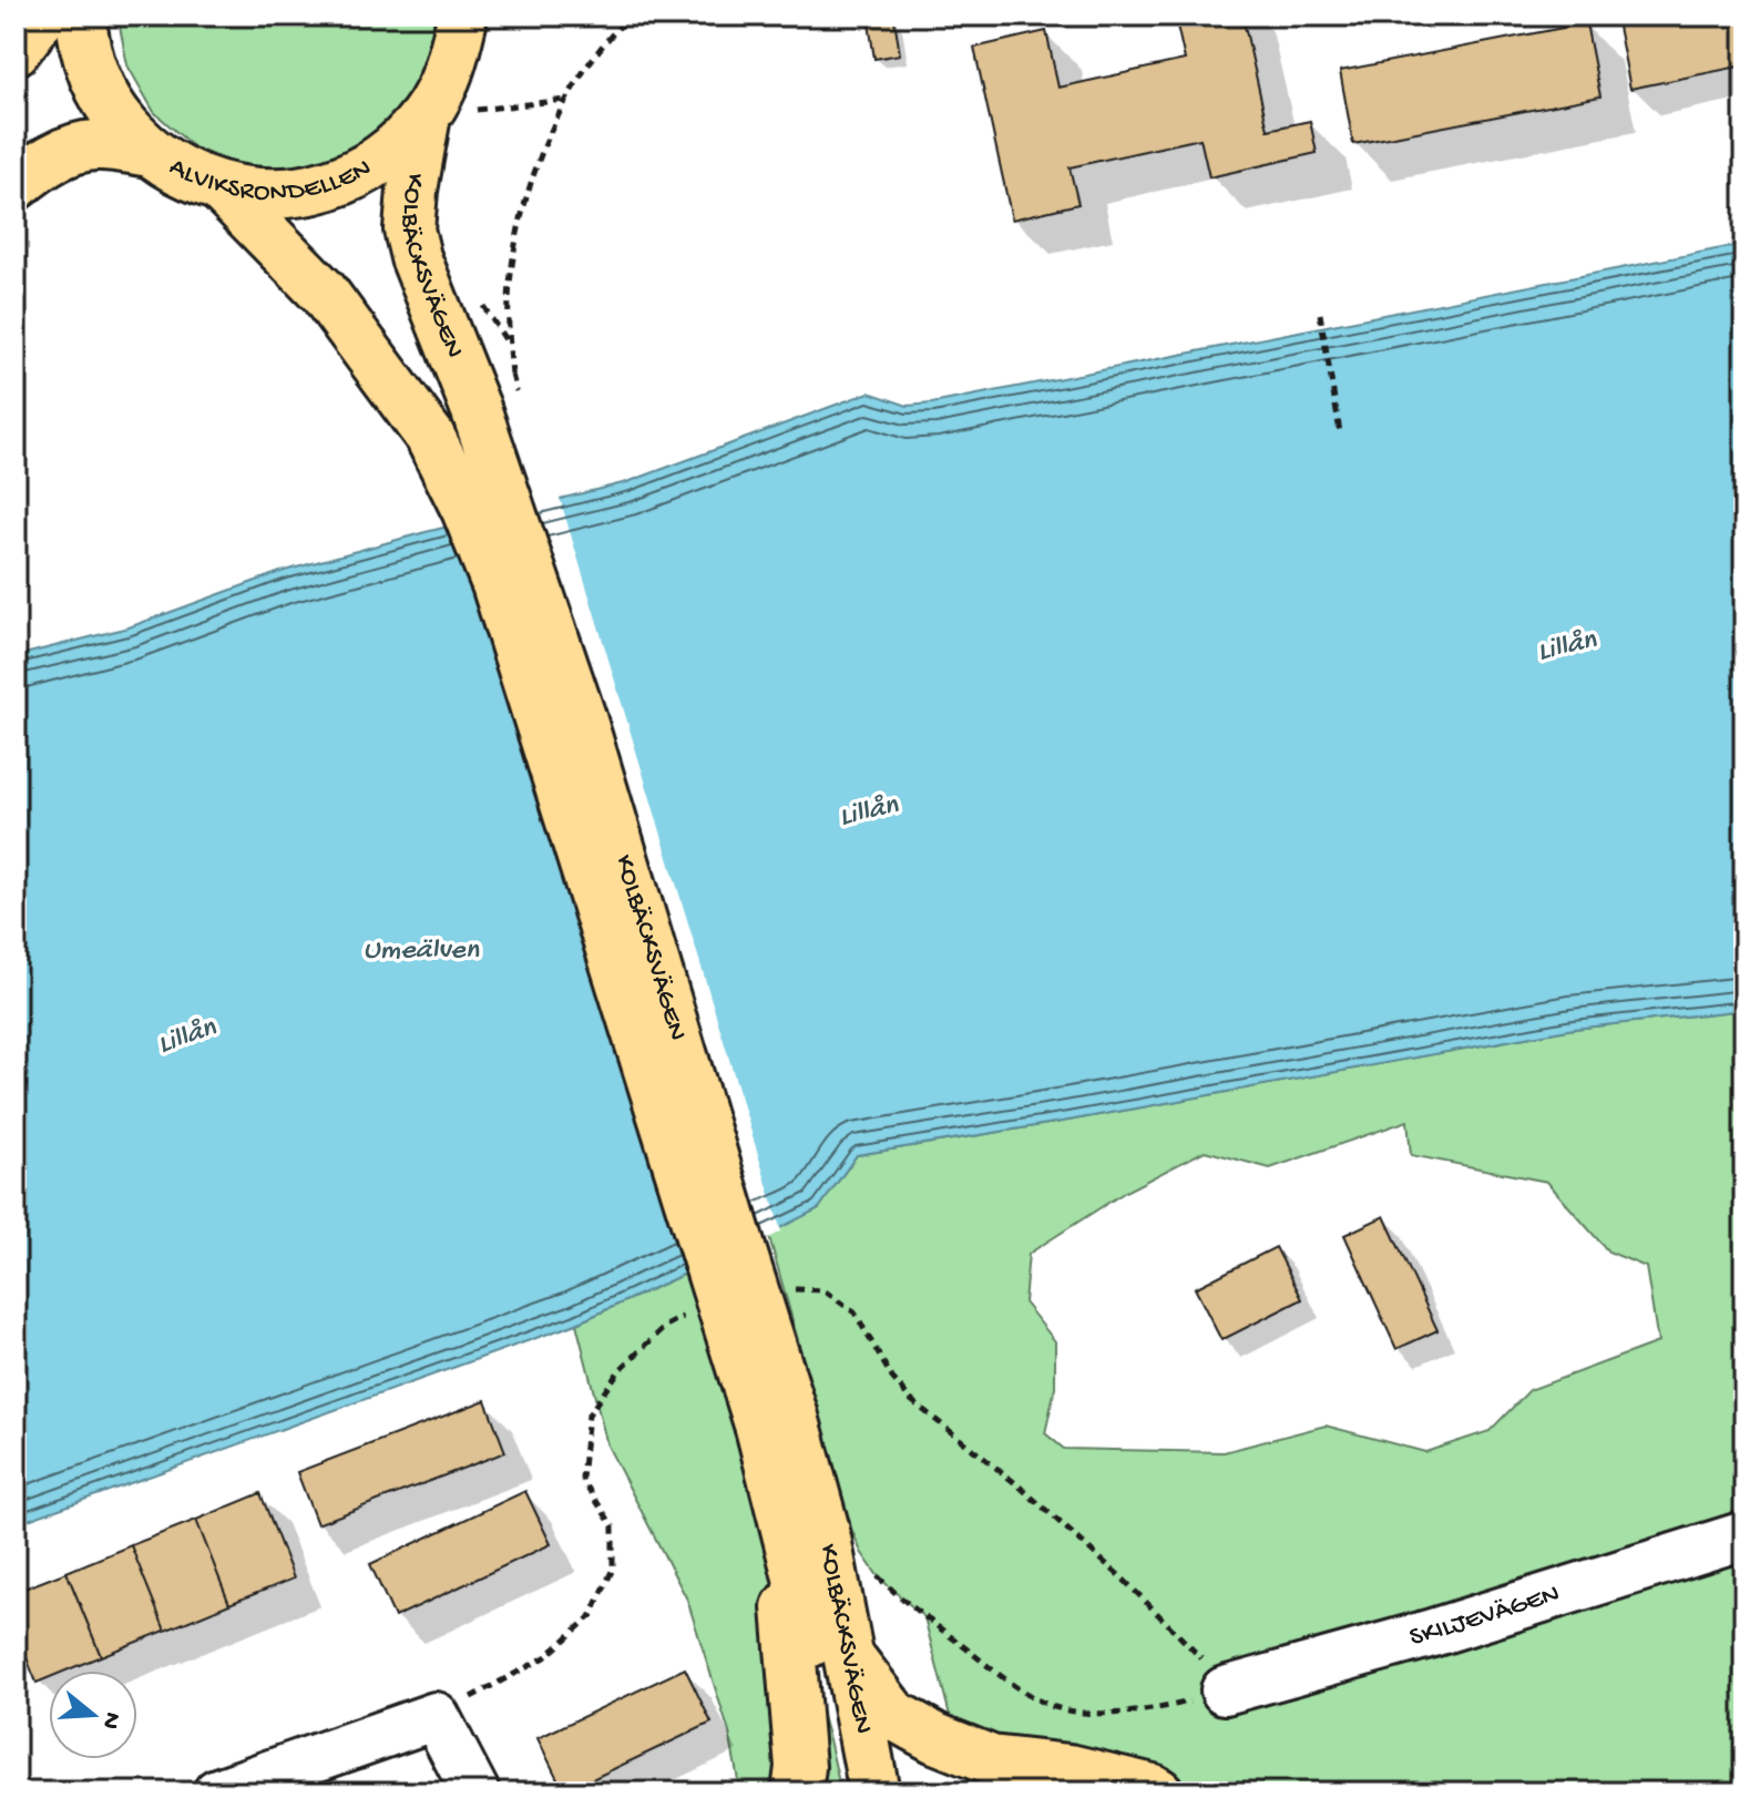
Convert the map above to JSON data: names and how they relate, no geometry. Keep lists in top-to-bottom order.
{
  "streets": {
    "highway": ["ALVIKSRONDELLEN", "KOLBÄCKSVÄGEN"],
    "street": ["SKILJEVÄGEN"]
  },
  "crossings": [
    ["ALVIKSRONDELLEN", "KOLBÄCKSVÄGEN"]
  ],
  "water": ["Lillån", "Umeälven"],
  "north": "right"
}
